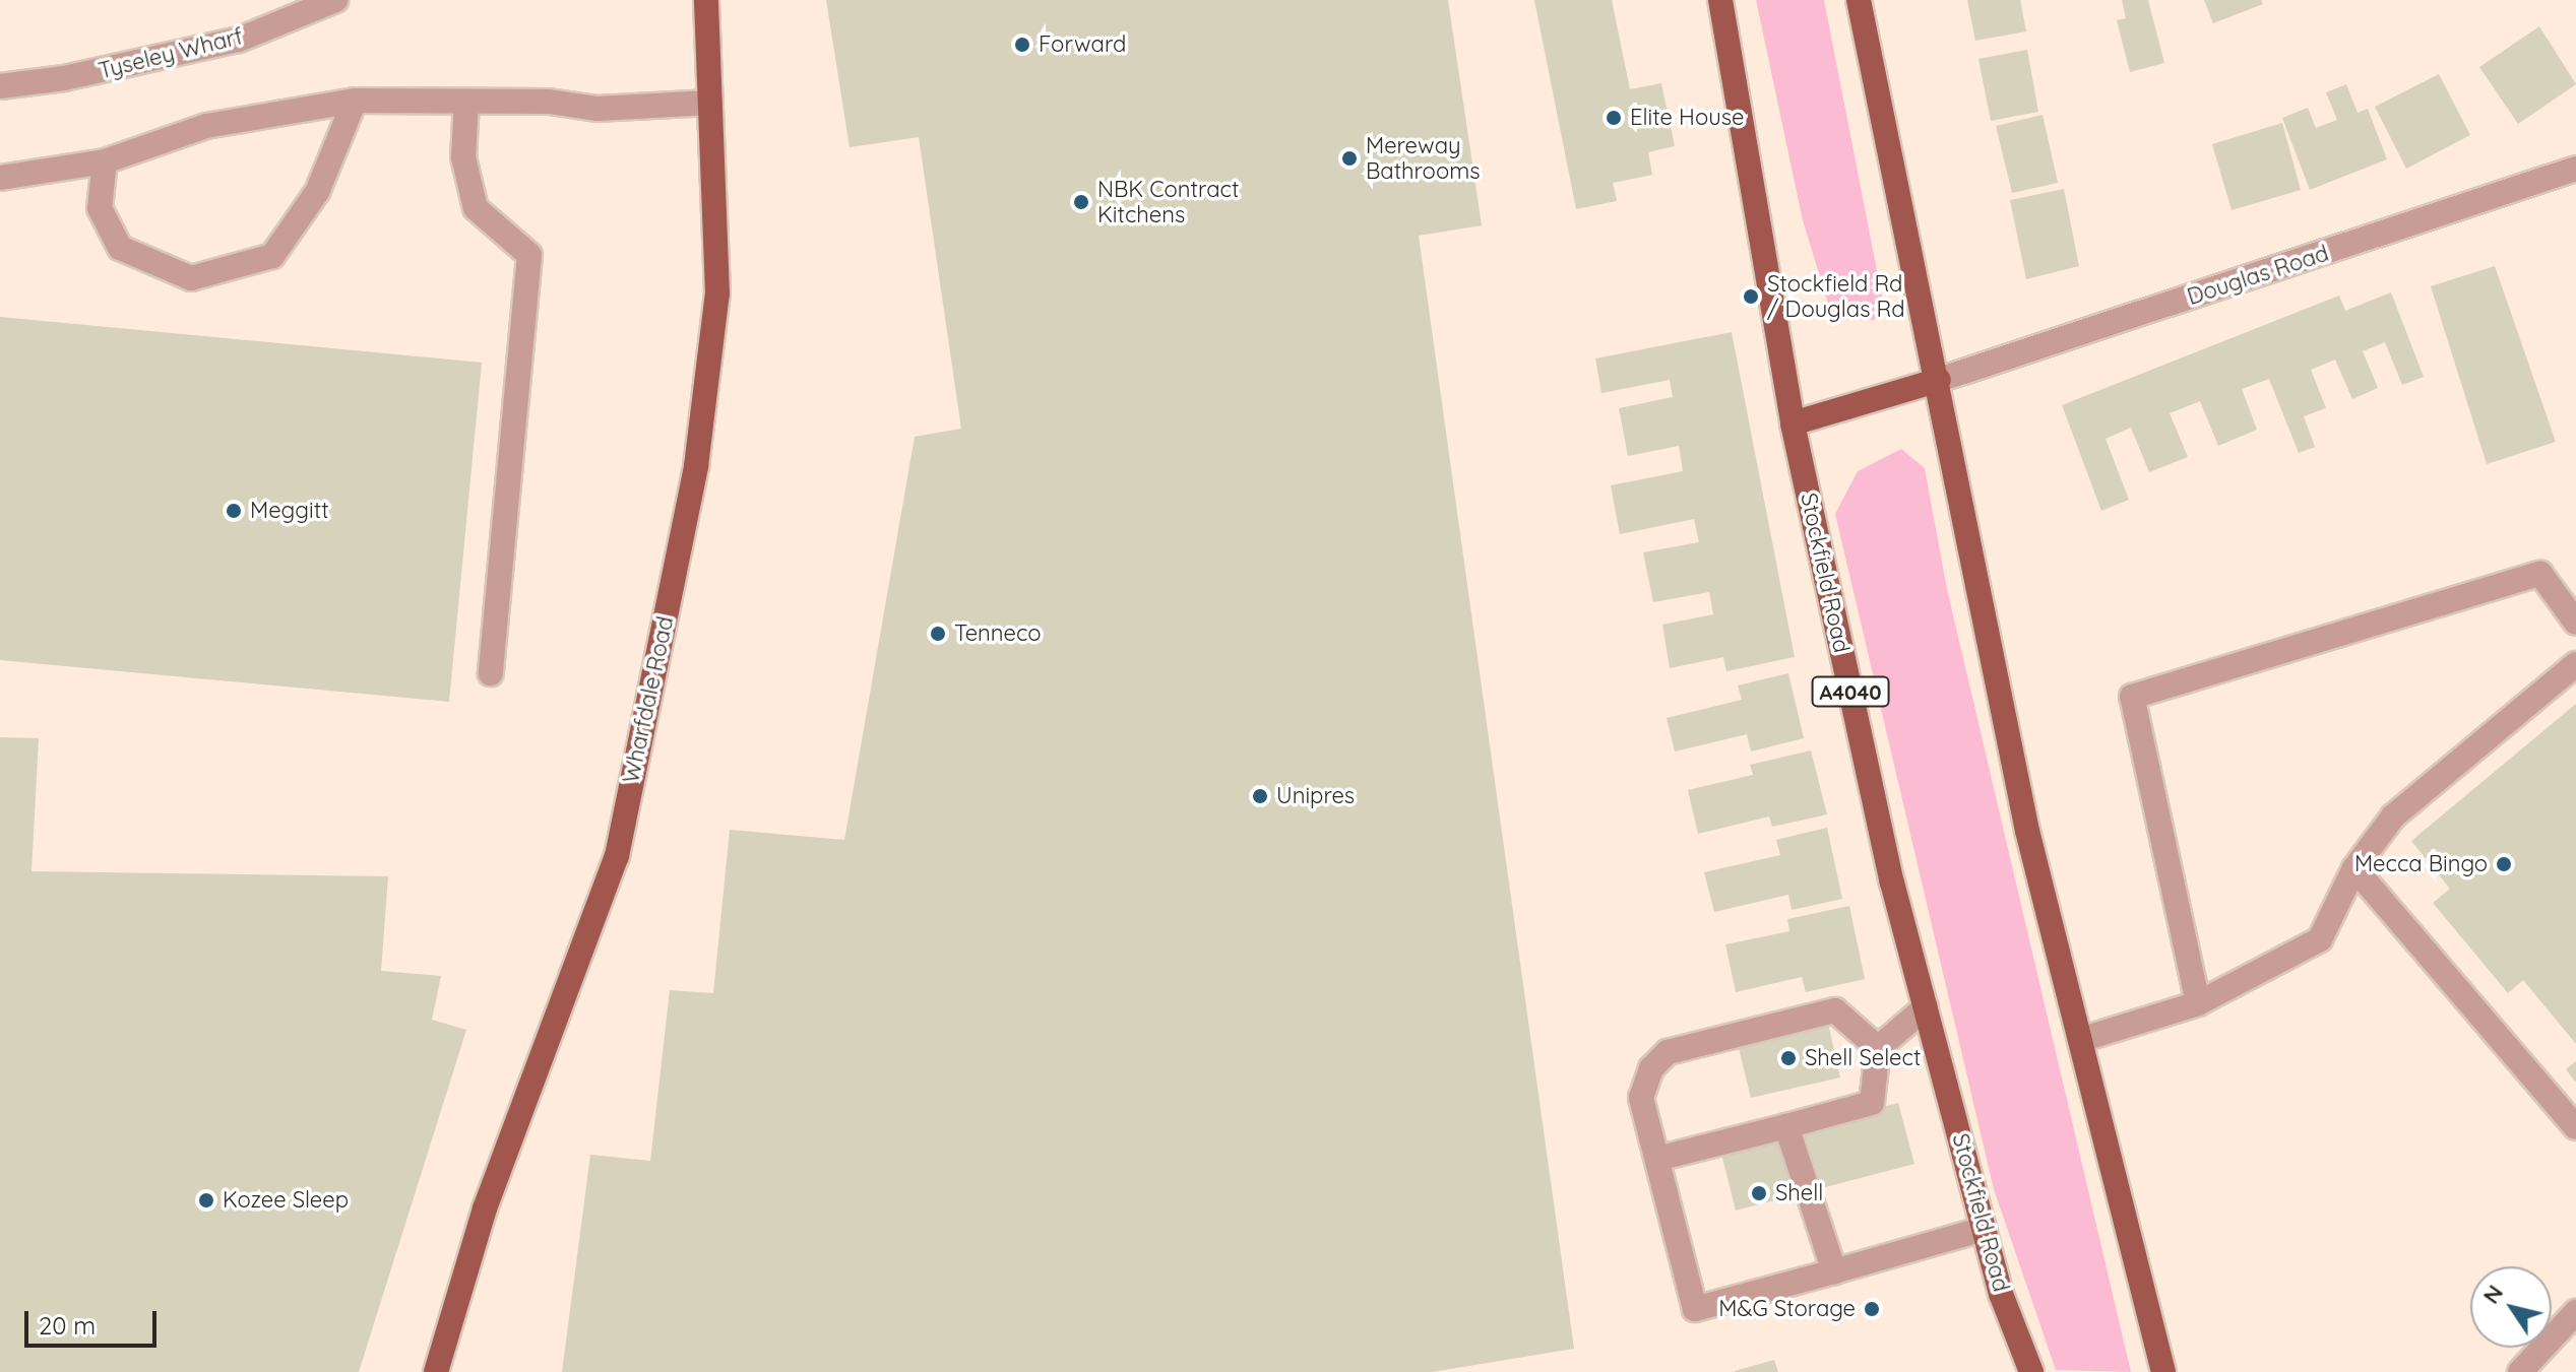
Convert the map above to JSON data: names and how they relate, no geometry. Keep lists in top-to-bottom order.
{
  "streets": {
    "main road": ["Stockfield Road", "A4040", "Wharfdale Road"],
    "street": ["Tyseley Wharf", "Douglas Road"]
  },
  "places": [
    "Forward",
    "Elite House",
    "Mereway Bathrooms",
    "NBK Contract Kitchens",
    "Stockfield Rd / Douglas Rd",
    "Meggitt",
    "Tenneco",
    "Unipres",
    "Mecca Bingo",
    "Shell Select",
    "Shell",
    "Kozee Sleep",
    "M&G Storage"
  ],
  "scale_bar": "20 m",
  "north": "top left"
}
